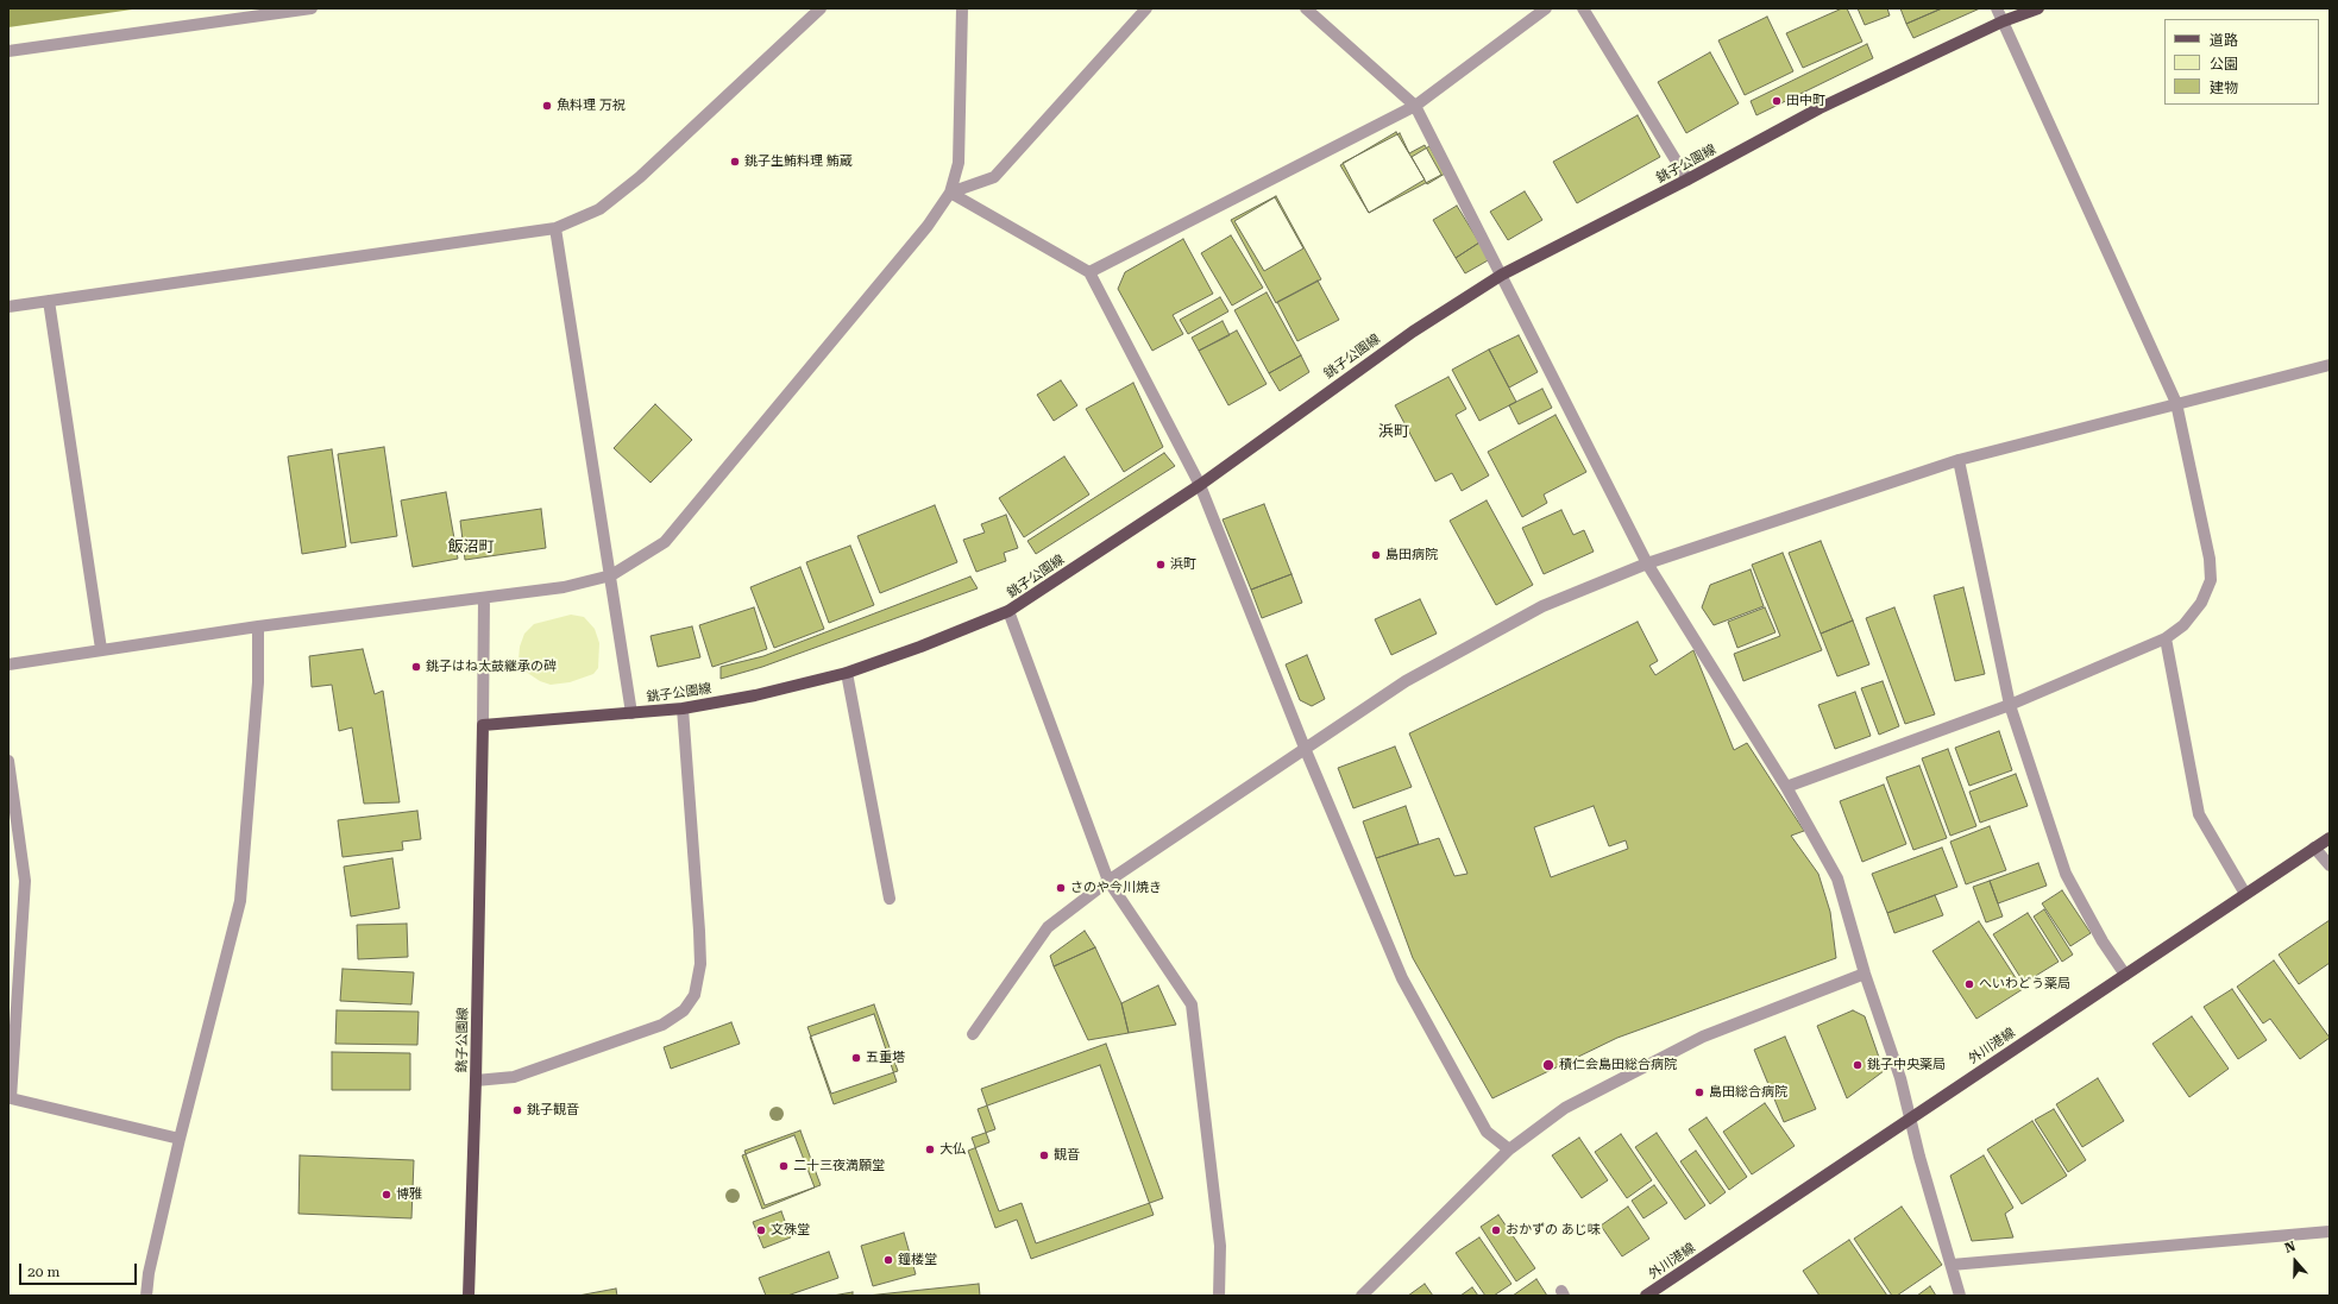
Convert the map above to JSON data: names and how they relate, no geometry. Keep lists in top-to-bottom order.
{
  "streets": {
    "main road": ["銚子公園線", "外川港線"]
  },
  "districts": ["浜町", "飯沼町"],
  "places": [
    "田中町",
    "魚料理 万祝",
    "銚子生鮪料理 鮪蔵",
    "島田病院",
    "浜町",
    "銚子はね太鼓継承の碑",
    "さのや今川焼き",
    "へいわどう薬局",
    "五重塔",
    "積仁会島田総合病院",
    "銚子中央薬局",
    "島田総合病院",
    "銚子観音",
    "大仏",
    "観音",
    "二十三夜満願堂",
    "博雅",
    "文殊堂",
    "おかずの あじ味",
    "鐘楼堂"
  ],
  "legend": ["道路", "公園", "建物"],
  "scale_bar": "20 m",
  "north": "top"
}
